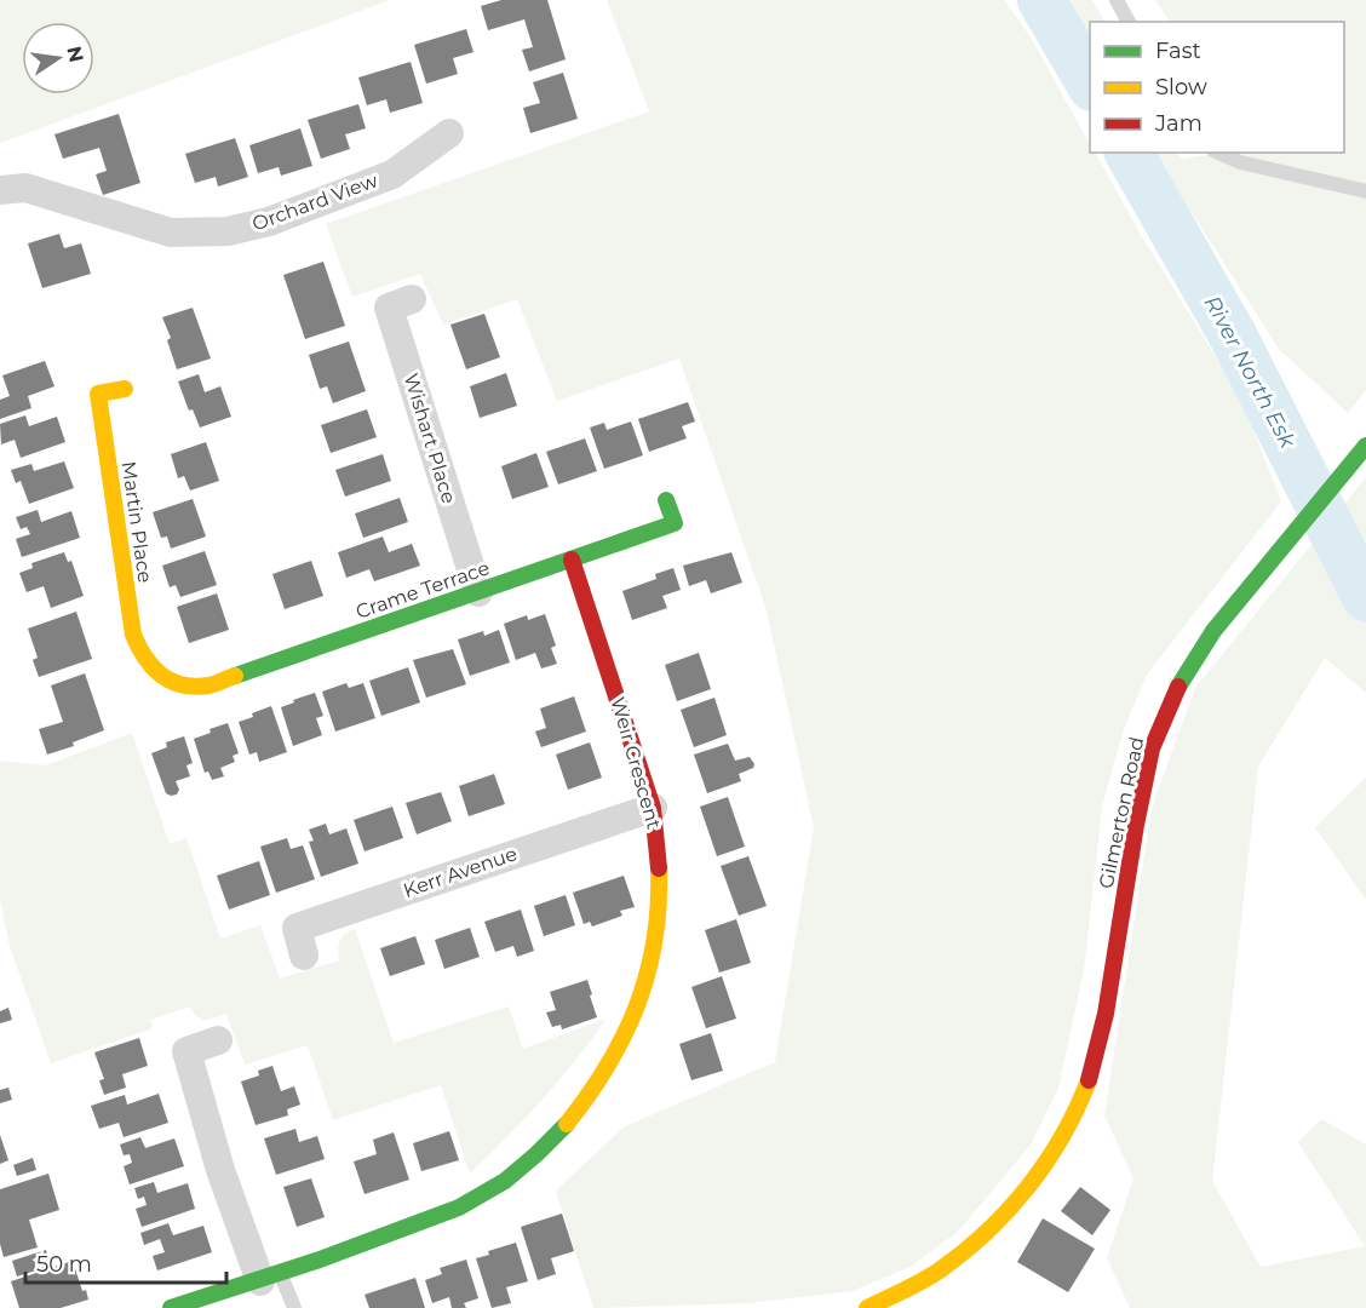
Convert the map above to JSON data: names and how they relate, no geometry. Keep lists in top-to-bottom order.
{
  "streets": {
    "street": [
      "Orchard View",
      "Wishart Place",
      "Martin Place",
      "Crame Terrace",
      "Weir Crescent",
      "Gilmerton Road",
      "Kerr Avenue"
    ]
  },
  "crossings": [
    ["Wishart Place", "Crame Terrace"],
    ["Martin Place", "Crame Terrace"],
    ["Crame Terrace", "Weir Crescent"],
    ["Weir Crescent", "Kerr Avenue"]
  ],
  "water": ["River North Esk"],
  "legend": ["Fast", "Slow", "Jam"],
  "scale_bar": "50 m",
  "north": "right"
}
